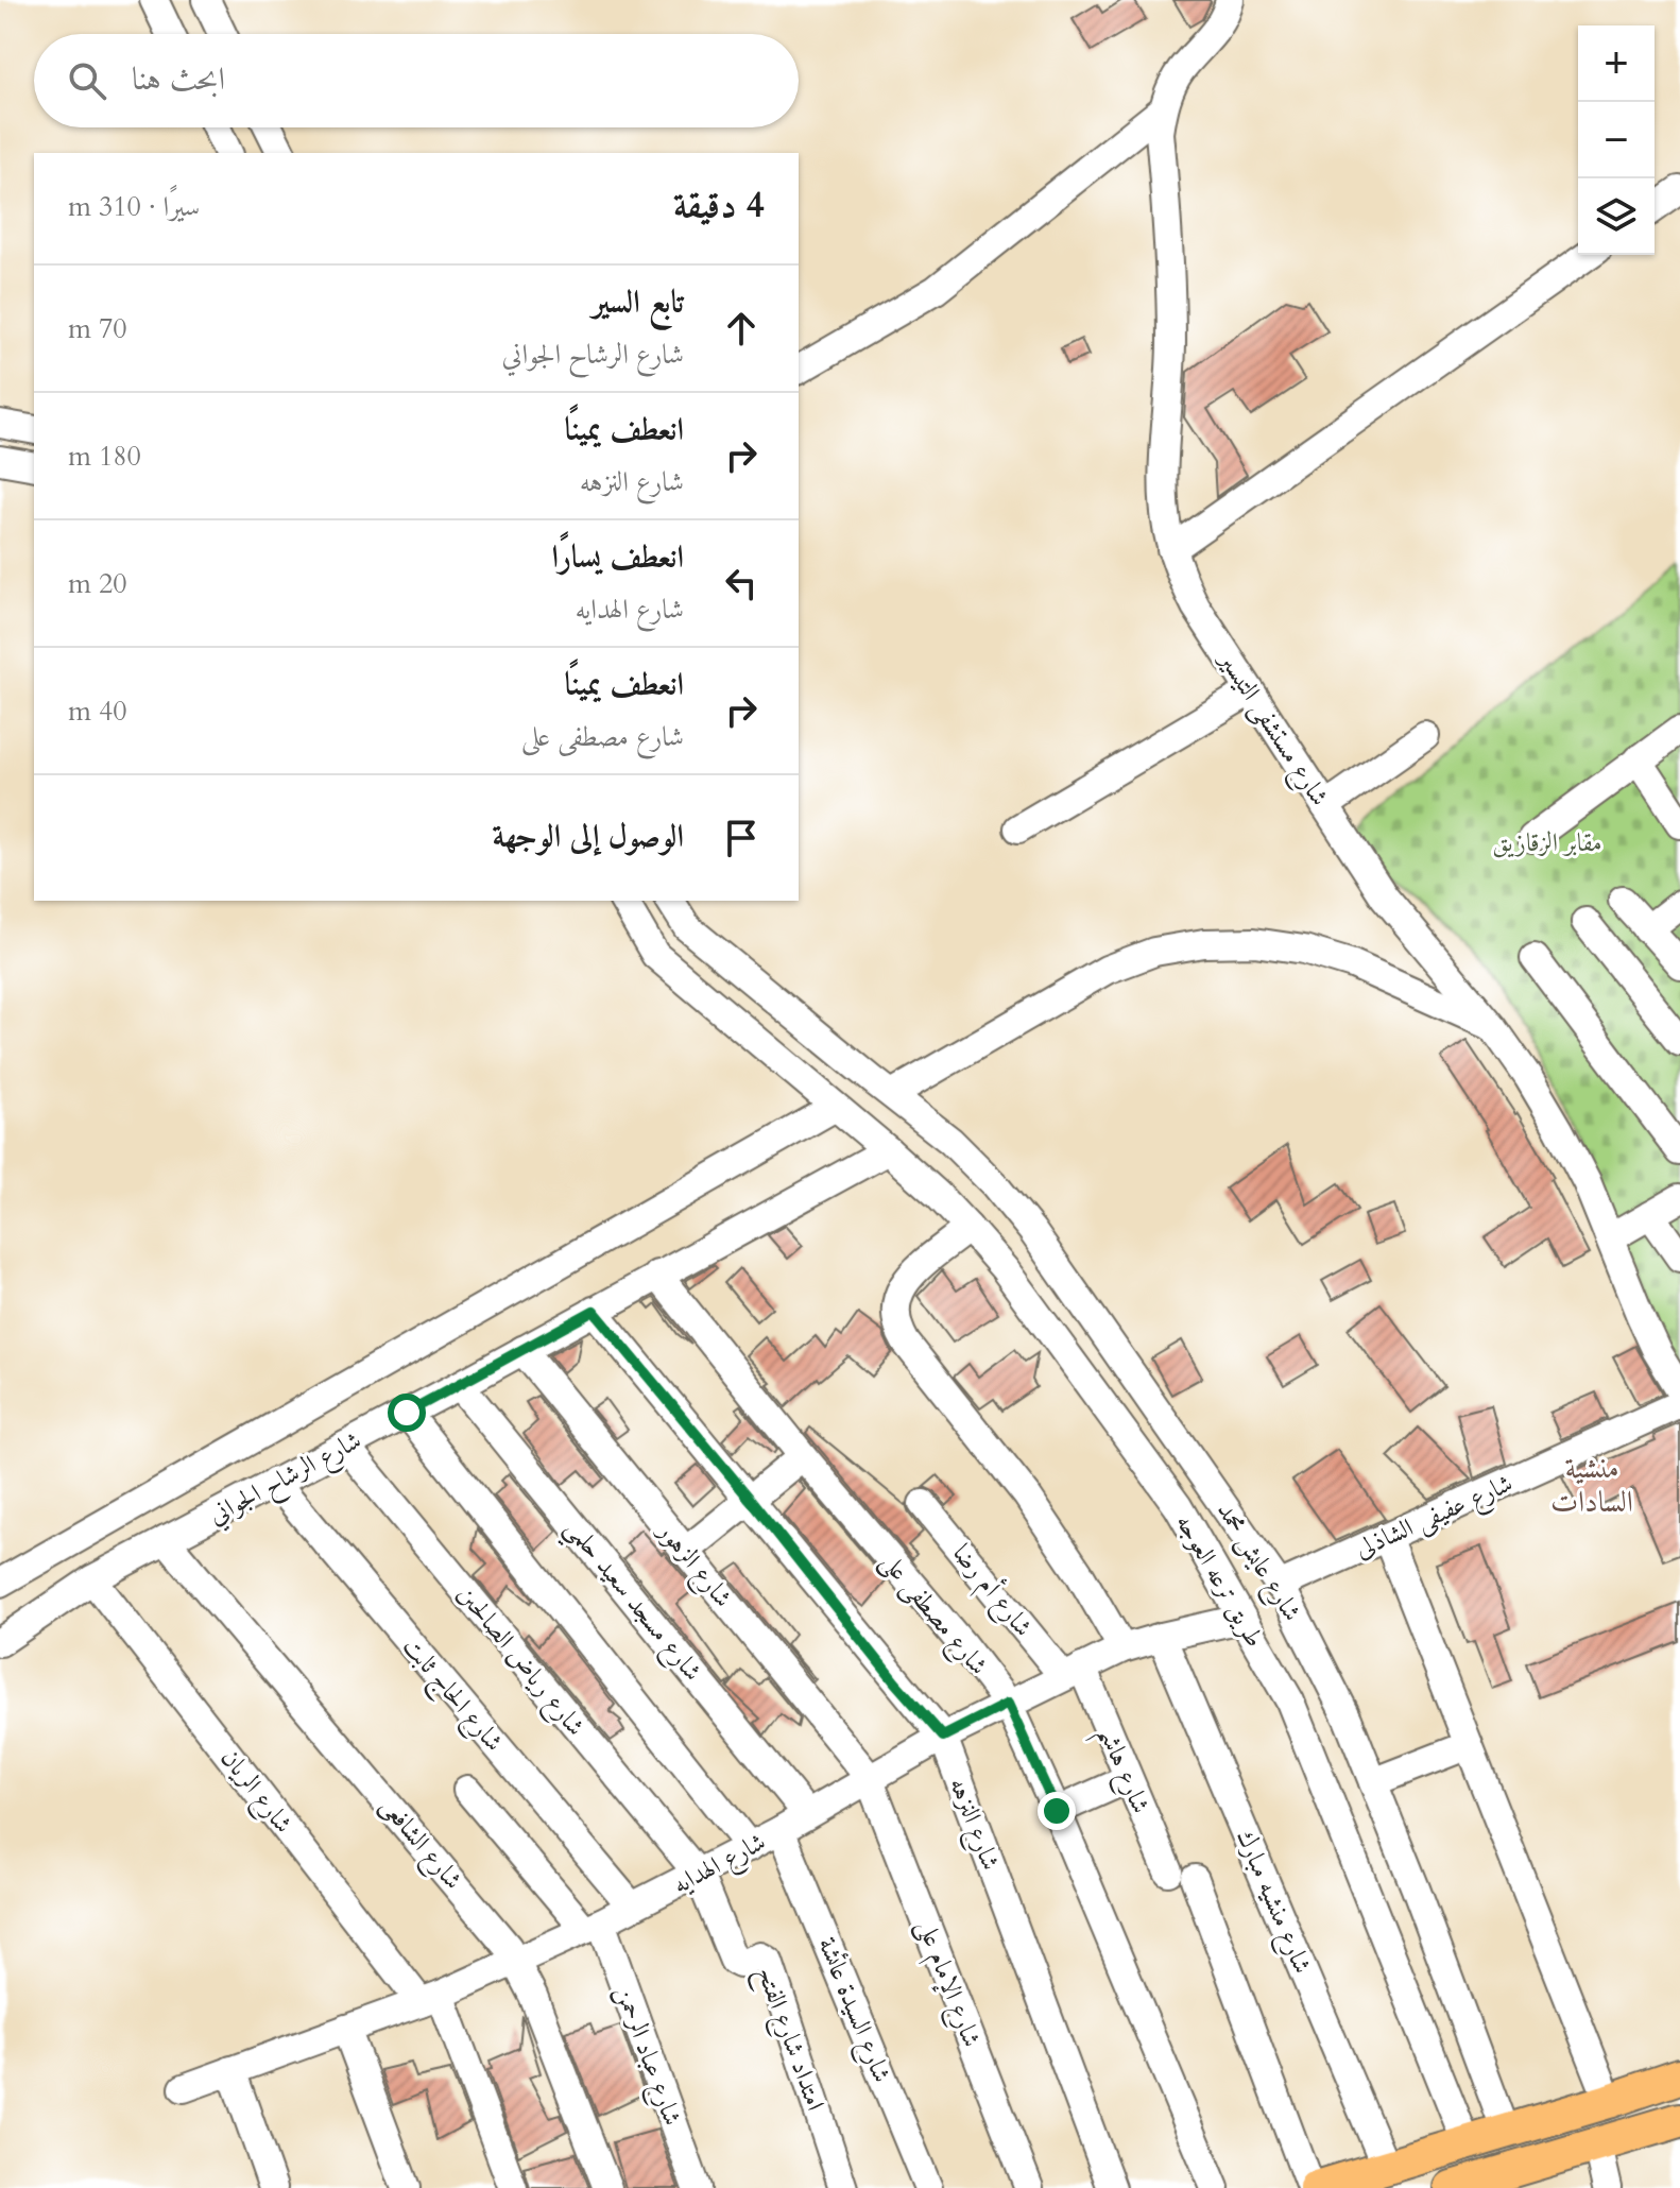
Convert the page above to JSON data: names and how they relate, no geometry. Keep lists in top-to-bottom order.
{
  "streets": {
    "street": [
      "شارع مستشفى التيسير",
      "شارع الرشاح الجواني",
      "شارع عفيفى الشاذلى",
      "شارع عايش محمد",
      "شارع الزهور",
      "طريق ترعه العوجه",
      "شارع أم رضا",
      "شارع مسجد سعيد حلمي",
      "شارع مصطفى على",
      "شارع رياض الصالحىن",
      "شارع الحاج ثابت",
      "شارع هاشم",
      "شارع الريان",
      "شارع النزهه",
      "شارع الشافعى",
      "شارع الهدايه",
      "شارع منشيه مبارك",
      "شارع الإمام على",
      "شارع السيدة عائشة",
      "امتداد شارع الفتح",
      "شارع عباد الرحمن"
    ]
  },
  "crossings": [
    ["شارع الرشاح الجواني", "شارع الزهور"],
    ["شارع الرشاح الجواني", "طريق ترعه العوجه"],
    ["شارع الرشاح الجواني", "شارع مسجد سعيد حلمي"],
    ["شارع الرشاح الجواني", "شارع مصطفى على"],
    ["شارع الرشاح الجواني", "شارع رياض الصالحىن"],
    ["شارع الرشاح الجواني", "شارع الحاج ثابت"],
    ["شارع الرشاح الجواني", "شارع الريان"],
    ["شارع الرشاح الجواني", "شارع النزهه"],
    ["شارع الرشاح الجواني", "شارع الشافعى"],
    ["شارع عفيفى الشاذلى", "شارع عايش محمد"],
    ["شارع الزهور", "شارع الهدايه"],
    ["شارع الزهور", "شارع الإمام على"],
    ["طريق ترعه العوجه", "شارع الهدايه"],
    ["شارع أم رضا", "شارع هاشم"],
    ["شارع أم رضا", "شارع الهدايه"],
    ["شارع مسجد سعيد حلمي", "شارع الهدايه"],
    ["شارع مصطفى على", "شارع الهدايه"],
    ["شارع رياض الصالحىن", "شارع الهدايه"],
    ["شارع رياض الصالحىن", "امتداد شارع الفتح"],
    ["شارع الحاج ثابت", "شارع الهدايه"],
    ["شارع هاشم", "شارع الهدايه"],
    ["شارع الريان", "شارع الهدايه"],
    ["شارع النزهه", "شارع الهدايه"],
    ["شارع الشافعى", "شارع الهدايه"],
    ["شارع الهدايه", "شارع منشيه مبارك"],
    ["شارع الهدايه", "شارع الإمام على"],
    ["شارع الهدايه", "شارع السيدة عائشة"],
    ["شارع الهدايه", "امتداد شارع الفتح"],
    ["شارع الهدايه", "شارع عباد الرحمن"]
  ],
  "districts": ["منشية السادات"],
  "parks": ["مقابر الزقازيق"],
  "page": {
    "map_buttons": ["+", "−"],
    "search": "ابحث هنا",
    "heading": ["4 دقيقة", "سيرًا · 310 m"],
    "list": [
      ["تابع السير", "شارع الرشاح الجواني", "70 m"],
      ["انعطف يمينًا", "شارع النزهه", "180 m"],
      ["انعطف يسارًا", "شارع الهدايه", "20 m"],
      ["انعطف يمينًا", "شارع مصطفى على", "40 m"],
      "الوصول إلى الوجهة"
    ]
  }
}
